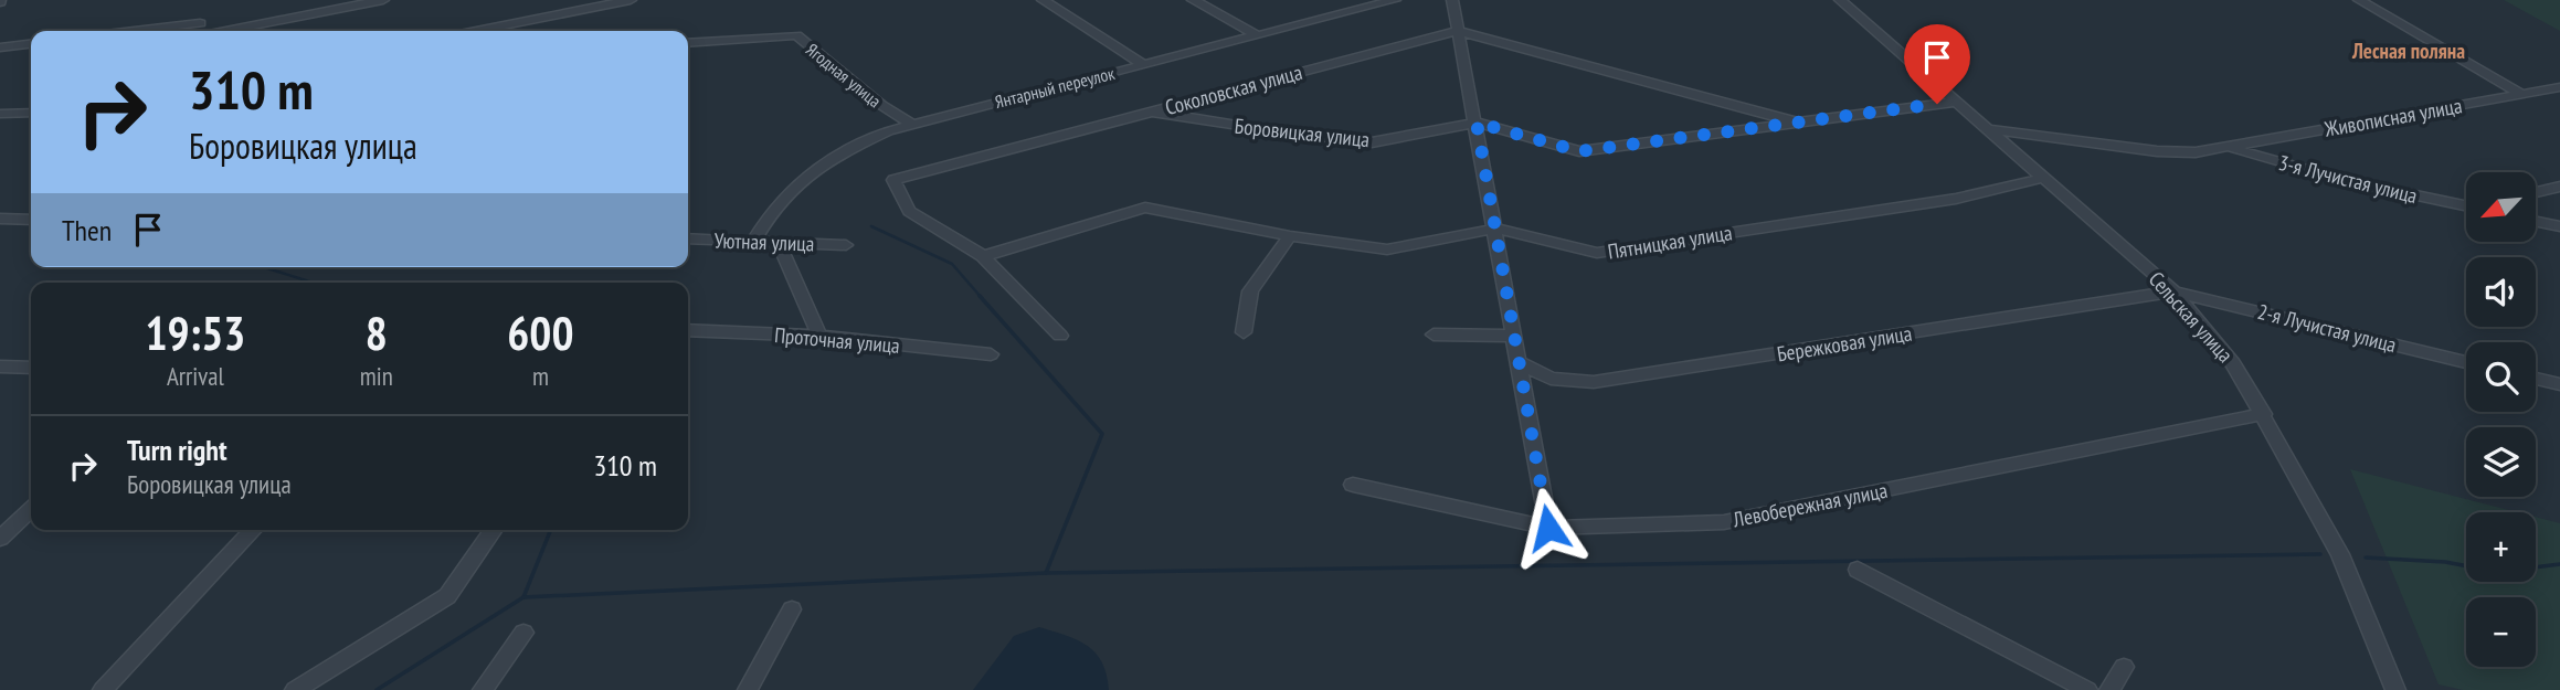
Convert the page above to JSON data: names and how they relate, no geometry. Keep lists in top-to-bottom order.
{
  "streets": {
    "street": [
      "Ягодная улица",
      "Янтарный переулок",
      "Соколовская улица",
      "Живописная улица",
      "Боровицкая улица",
      "3-я Лучистая улица",
      "Уютная улица",
      "Пятницкая улица",
      "Сельская улица",
      "2-я Лучистая улица",
      "Проточная улица",
      "Бережковая улица",
      "Левобережная улица"
    ]
  },
  "crossings": [
    ["Ягодная улица", "Янтарный переулок"],
    ["Янтарный переулок", "Уютная улица"],
    ["Соколовская улица", "Боровицкая улица"],
    ["Соколовская улица", "Пятницкая улица"],
    ["Живописная улица", "3-я Лучистая улица"],
    ["Живописная улица", "Сельская улица"],
    ["Боровицкая улица", "Сельская улица"],
    ["Пятницкая улица", "Сельская улица"],
    ["Сельская улица", "2-я Лучистая улица"],
    ["Сельская улица", "Бережковая улица"],
    ["Сельская улица", "Левобережная улица"],
    ["2-я Лучистая улица", "Бережковая улица"]
  ],
  "districts": ["Лесная поляна"],
  "north": "bottom left",
  "page": {
    "turn": ["310 m", "Боровицкая улица"],
    "map_buttons": ["+", "−"],
    "then": "Then",
    "eta": [
      "19:53",
      "Arrival",
      "8",
      "min",
      "600",
      "m"
    ],
    "list": [
      {
        "name": "Turn right",
        "note": "Боровицкая улица",
        "value": "310 m"
      }
    ]
  }
}
